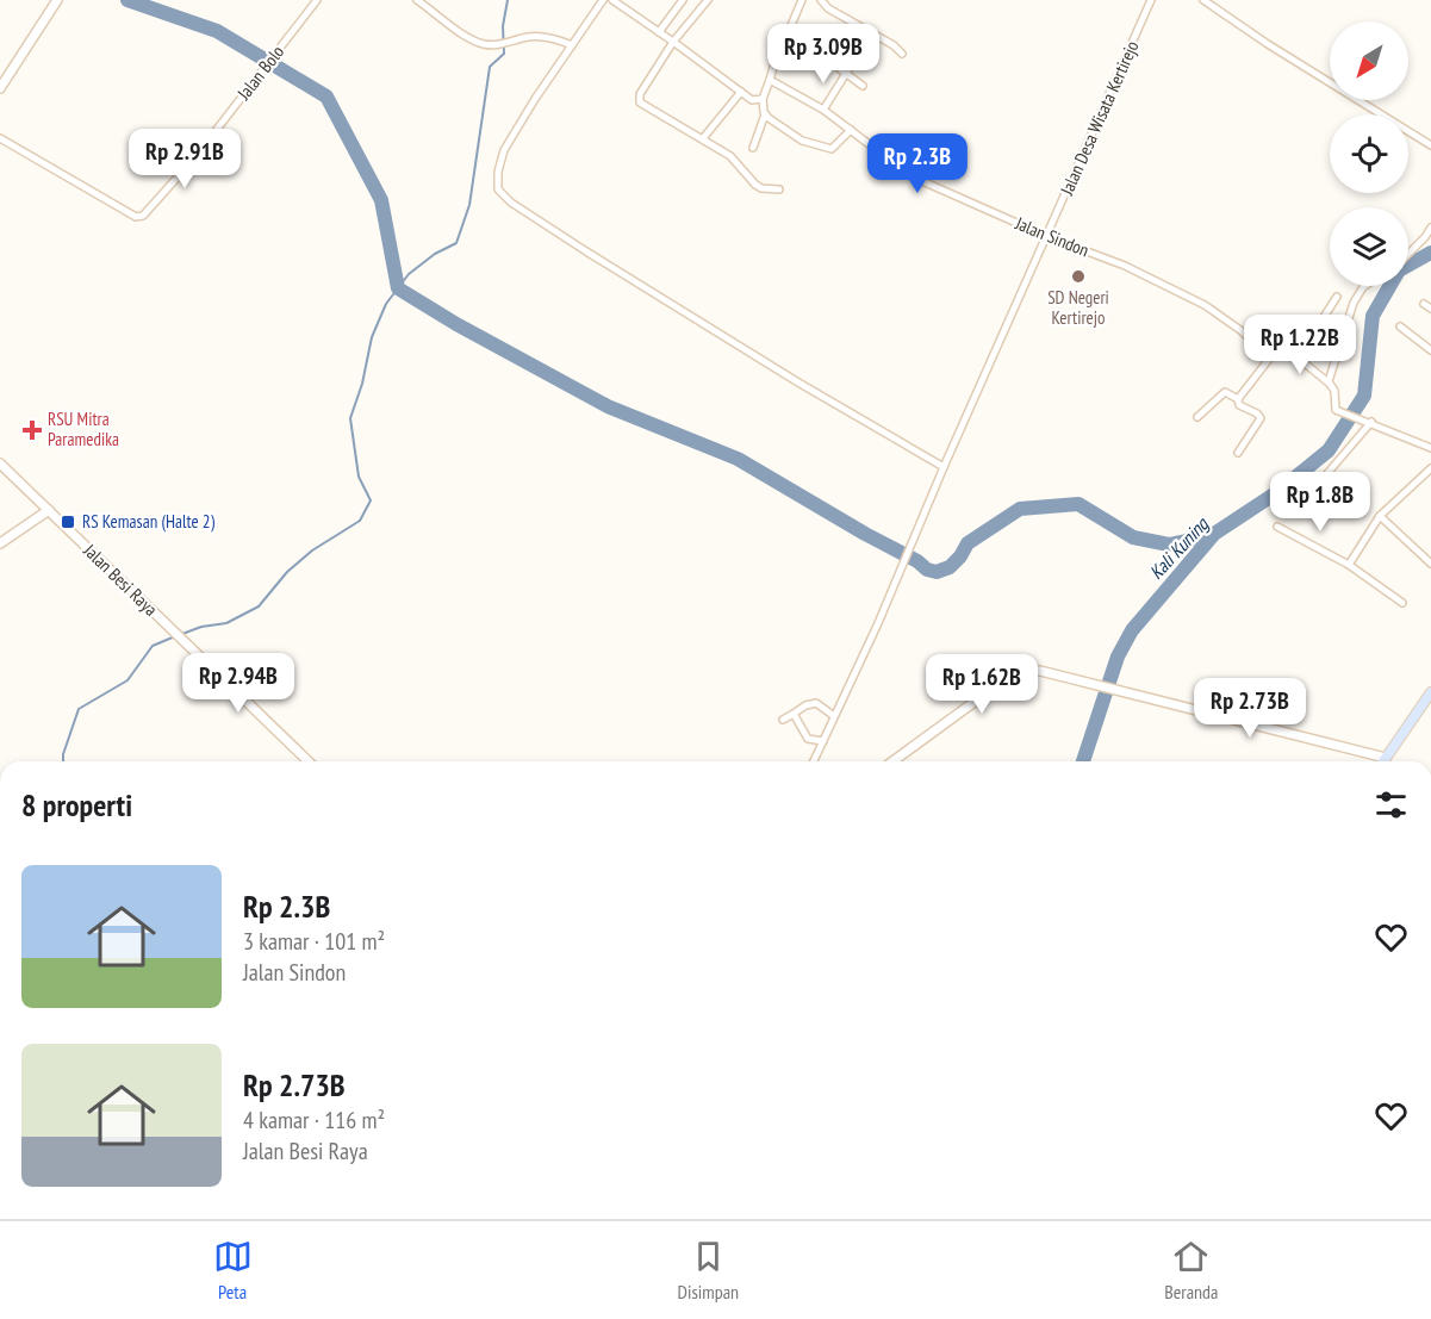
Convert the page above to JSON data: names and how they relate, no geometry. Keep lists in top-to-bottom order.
{
  "streets": {
    "street": [
      "Jalan Bolo",
      "Jalan Desa Wisata Kertirejo",
      "Jalan Sindon",
      "Jalan Besi Raya"
    ]
  },
  "crossings": [
    ["Jalan Desa Wisata Kertirejo", "Jalan Sindon"]
  ],
  "water": ["Kali Kuning"],
  "places": {
    "other": ["SD Negeri Kertirejo"],
    "health": ["RSU Mitra Paramedika"],
    "transit": ["RS Kemasan (Halte 2)"]
  },
  "north": "bottom left",
  "page": {
    "price": [
      "Rp 3.09B",
      "Rp 2.91B",
      "Rp 2.3B",
      "Rp 1.22B",
      "Rp 1.8B",
      "Rp 2.94B",
      "Rp 1.62B",
      "Rp 2.73B"
    ],
    "heading": "8 properti",
    "list": [
      {
        "name": "Rp 2.3B",
        "note": "3 kamar · 101 m² · Jalan Sindon"
      },
      {
        "name": "Rp 2.73B",
        "note": "4 kamar · 116 m² · Jalan Besi Raya"
      }
    ],
    "tabs": ["Peta", "Disimpan", "Beranda"]
  }
}
